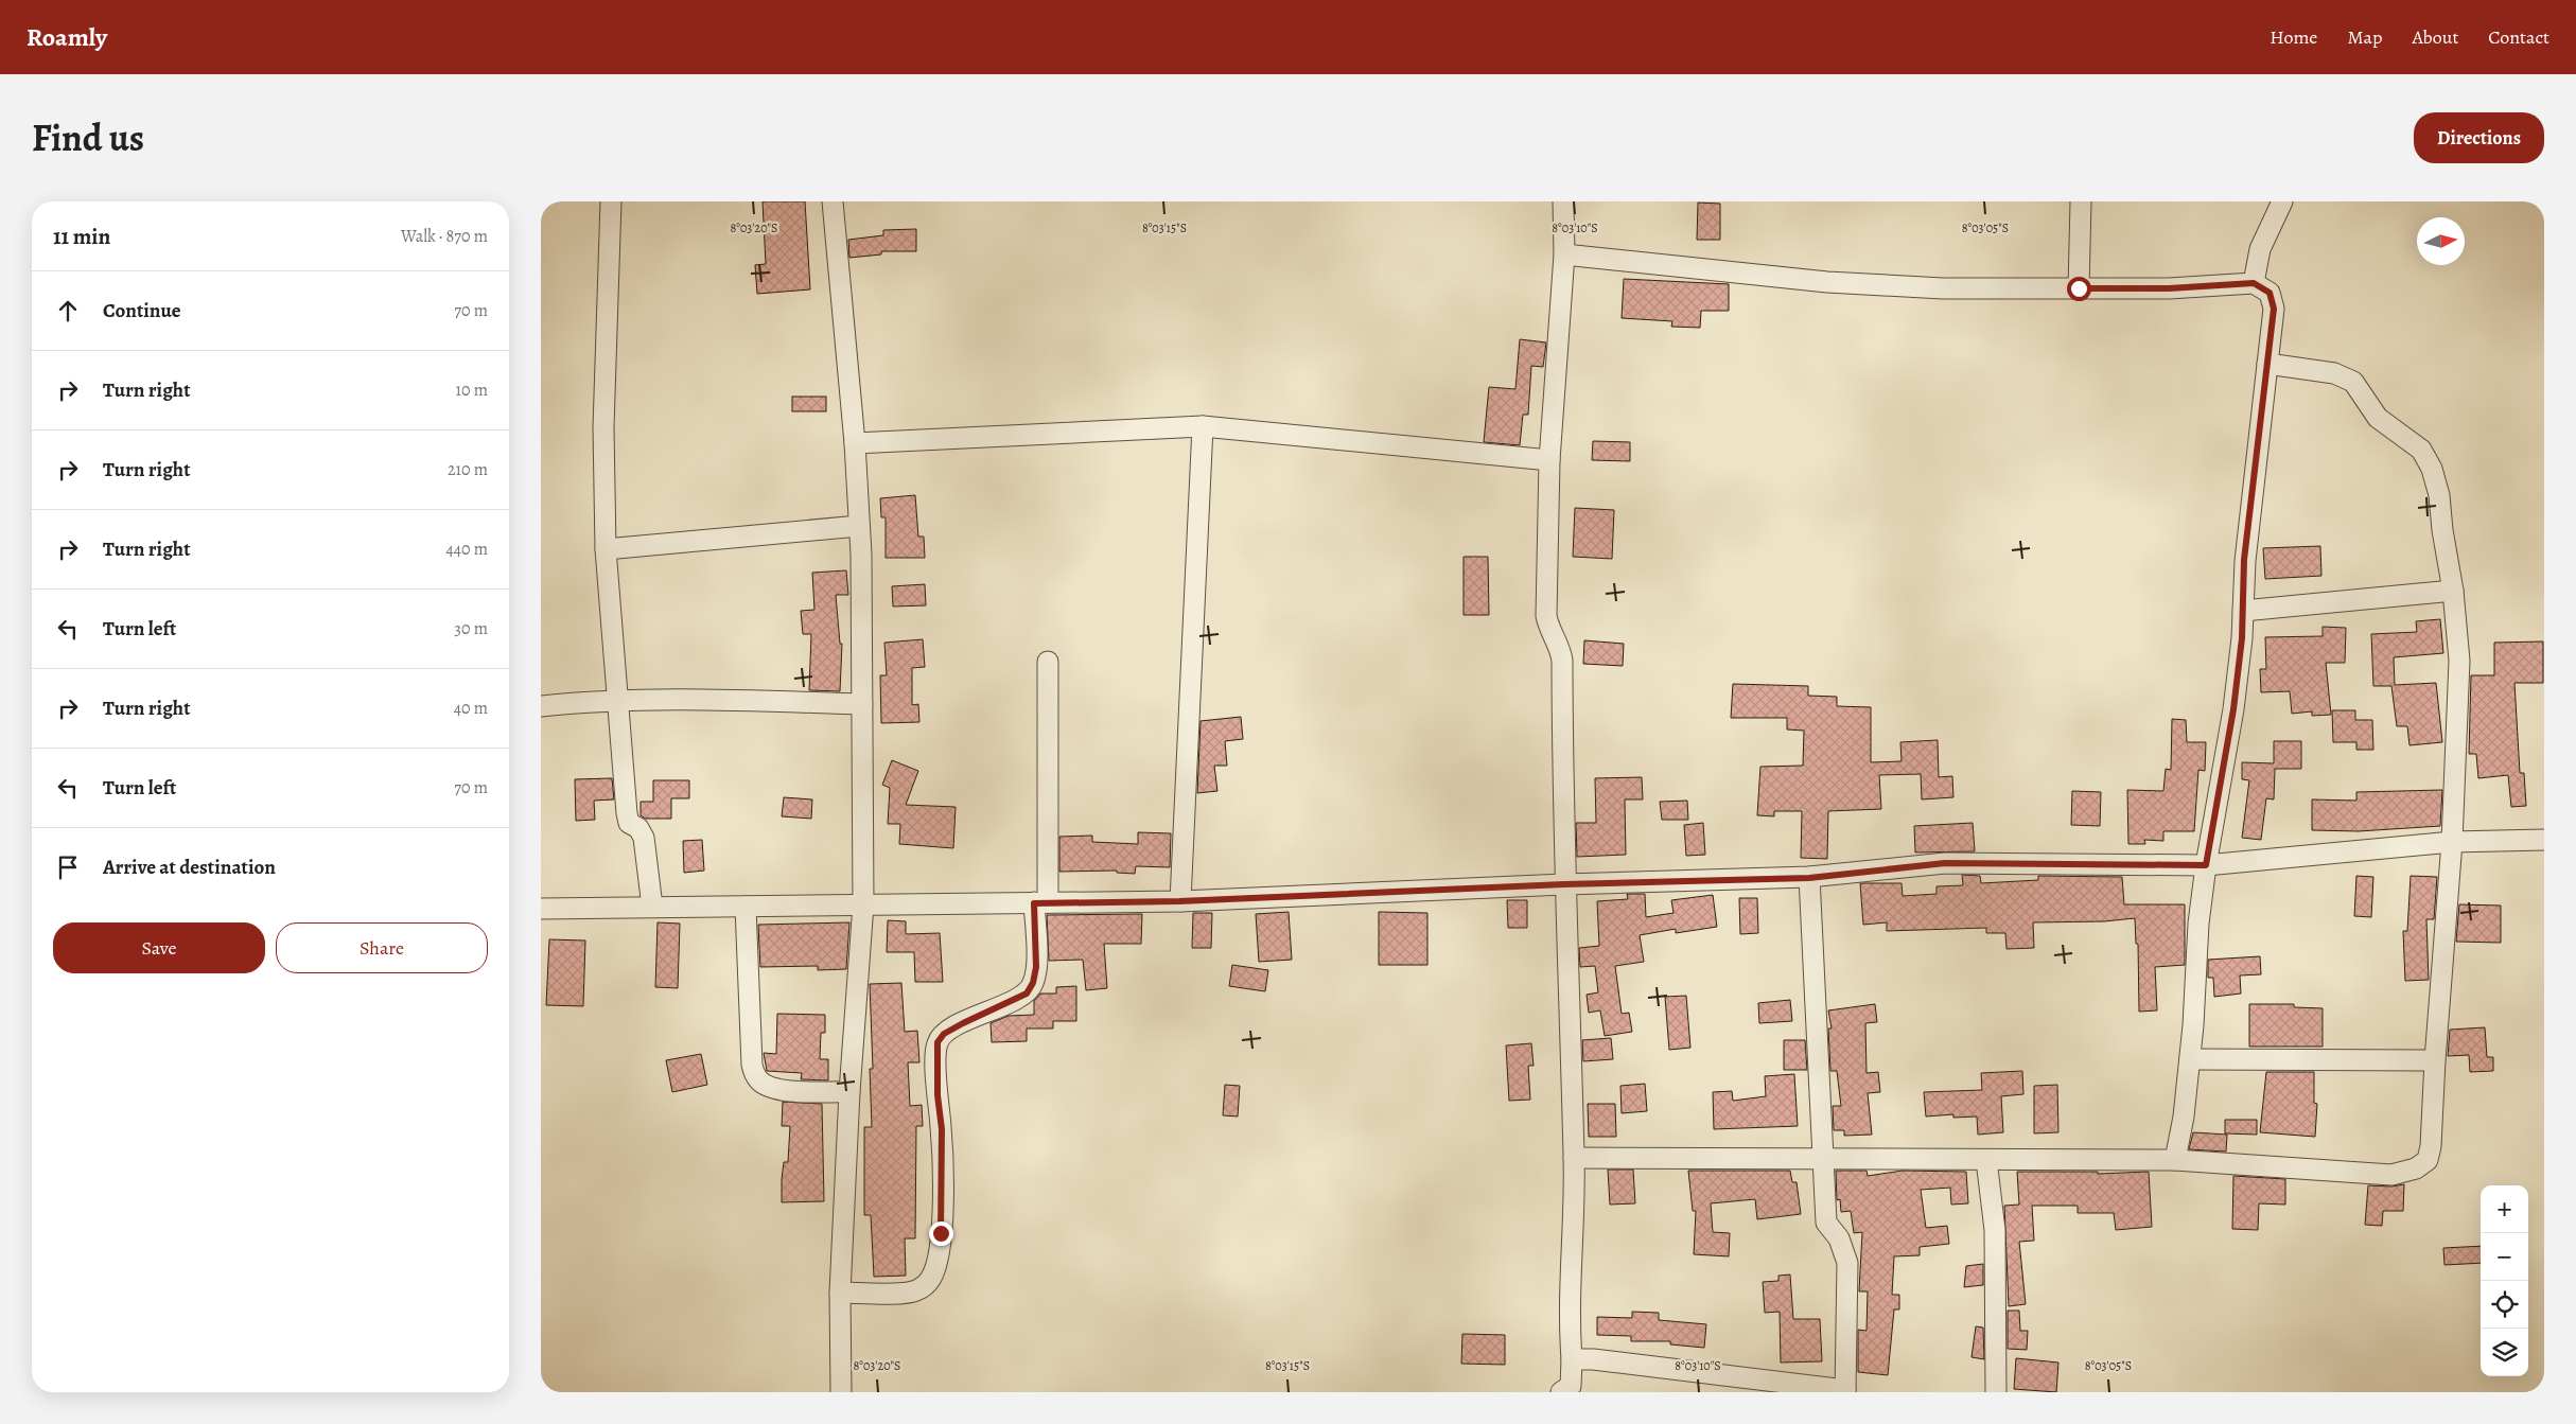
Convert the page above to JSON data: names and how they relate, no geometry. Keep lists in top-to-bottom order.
{
  "north": "right",
  "page": {
    "header": "Roamly",
    "nav": [
      "Home",
      "Map",
      "About",
      "Contact"
    ],
    "title": "Find us",
    "buttons": [
      "Directions",
      ["Save", "Share"]
    ],
    "heading": ["11 min", "Walk · 870 m"],
    "list": [
      ["Continue", "70 m"],
      ["Turn right", "10 m"],
      ["Turn right", "210 m"],
      ["Turn right", "440 m"],
      ["Turn left", "30 m"],
      ["Turn right", "40 m"],
      ["Turn left", "70 m"],
      "Arrive at destination"
    ],
    "map_buttons": ["+", "−"]
  },
  "coordinates": [
    "8°03'20\"S",
    "8°03'15\"S",
    "8°03'10\"S",
    "8°03'05\"S"
  ]
}
